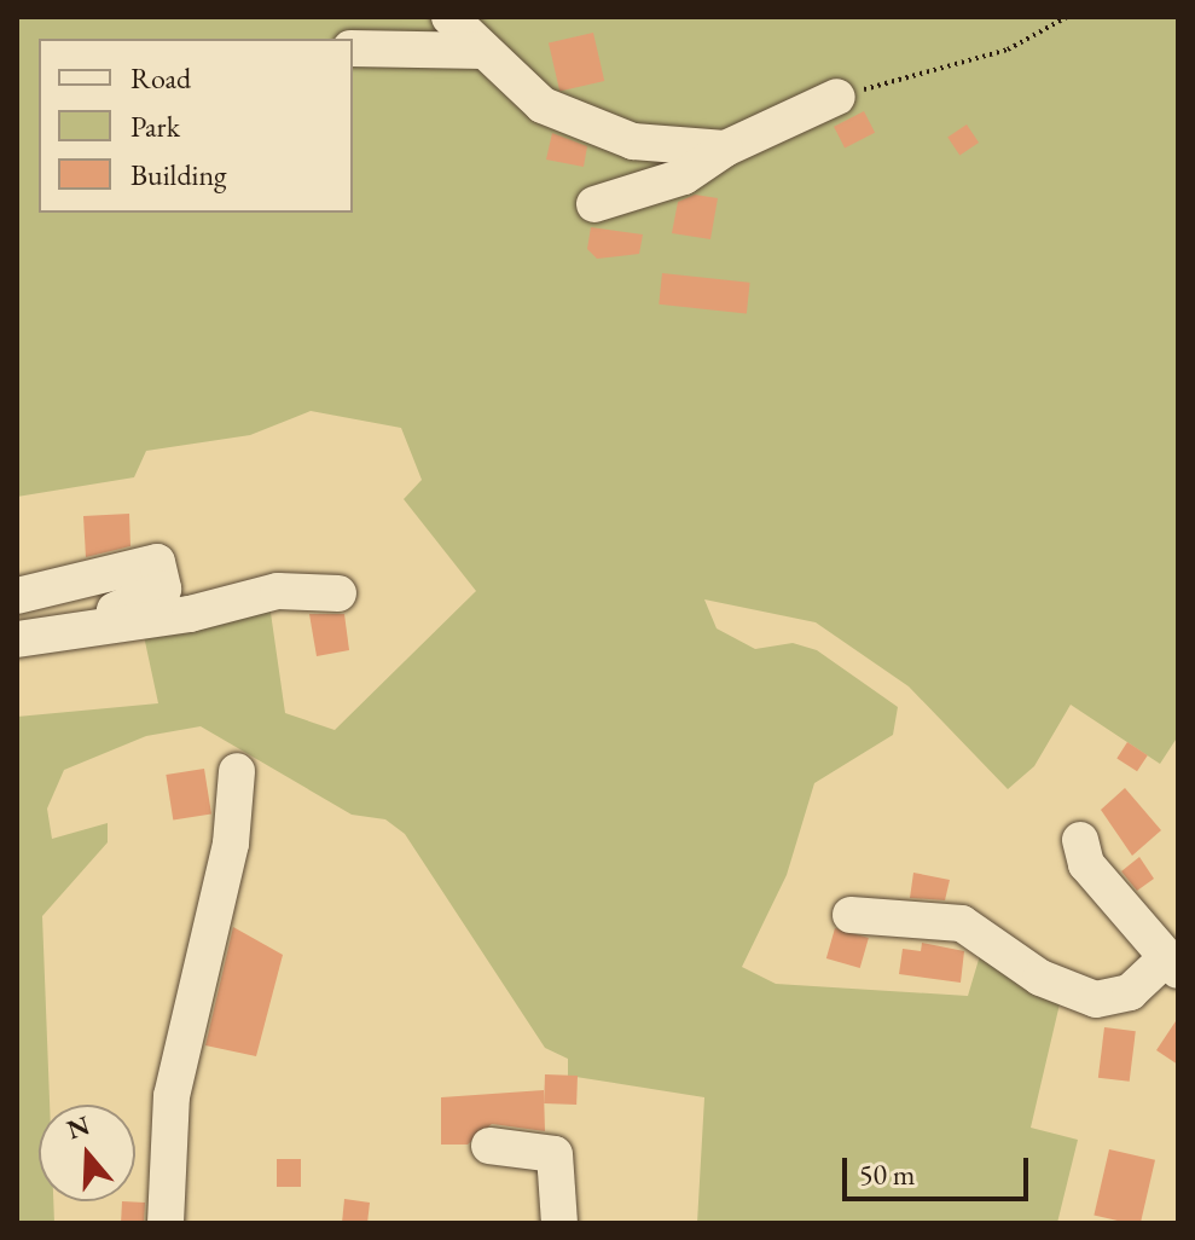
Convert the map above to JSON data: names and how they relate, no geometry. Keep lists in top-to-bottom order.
{
  "legend": ["Road", "Park", "Building"],
  "scale_bar": "50 m",
  "north": "top"
}
